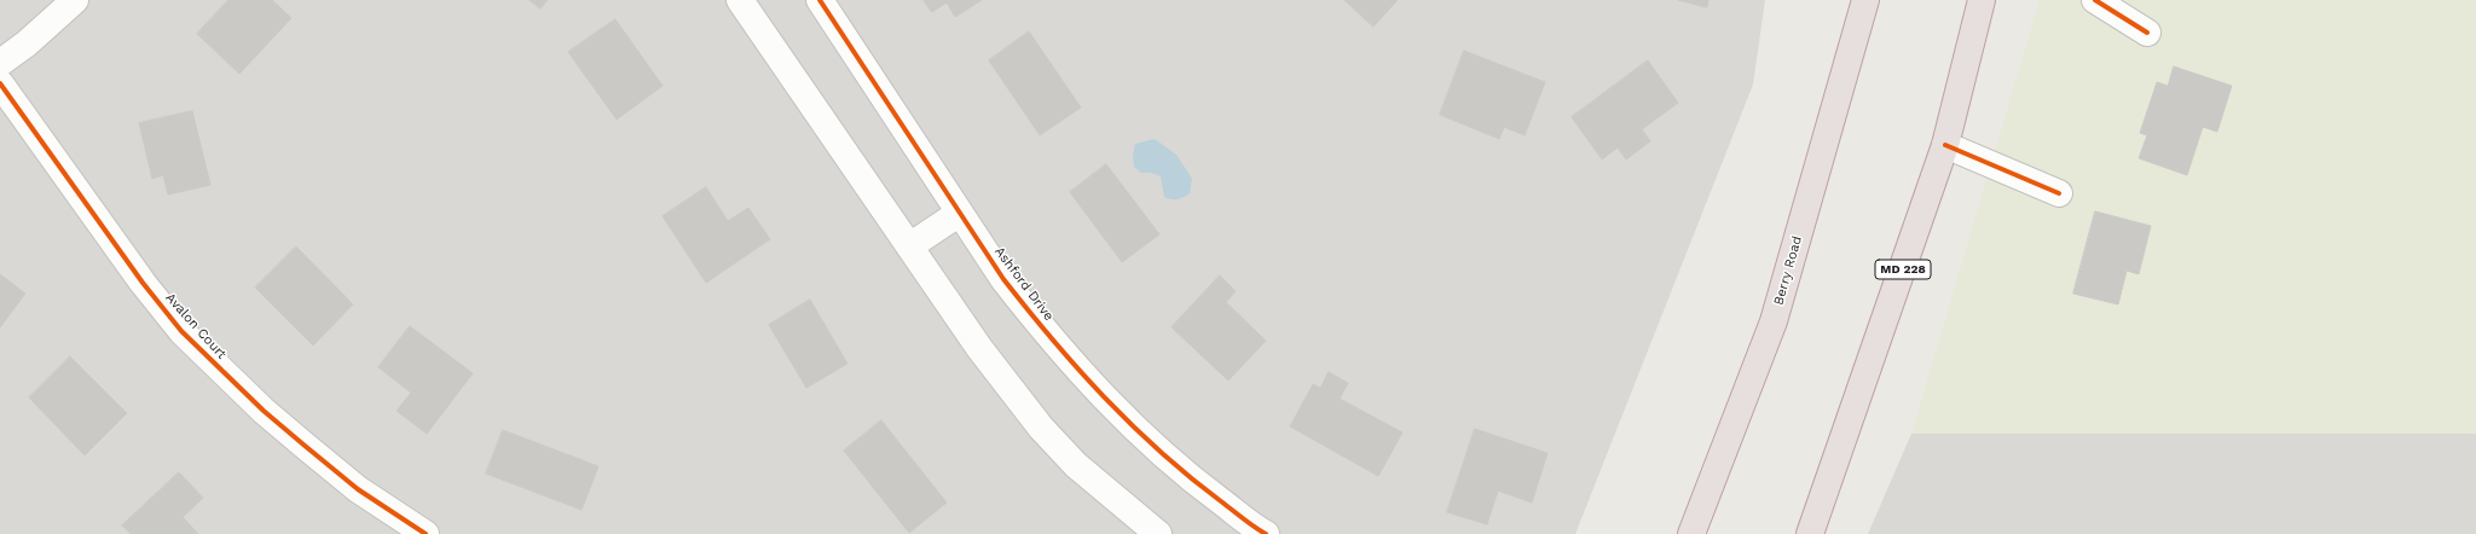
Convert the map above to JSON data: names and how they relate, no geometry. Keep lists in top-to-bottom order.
{
  "streets": {
    "highway": ["MD 228", "Berry Road"],
    "street": ["Ashford Drive", "Avalon Court"]
  }
}
